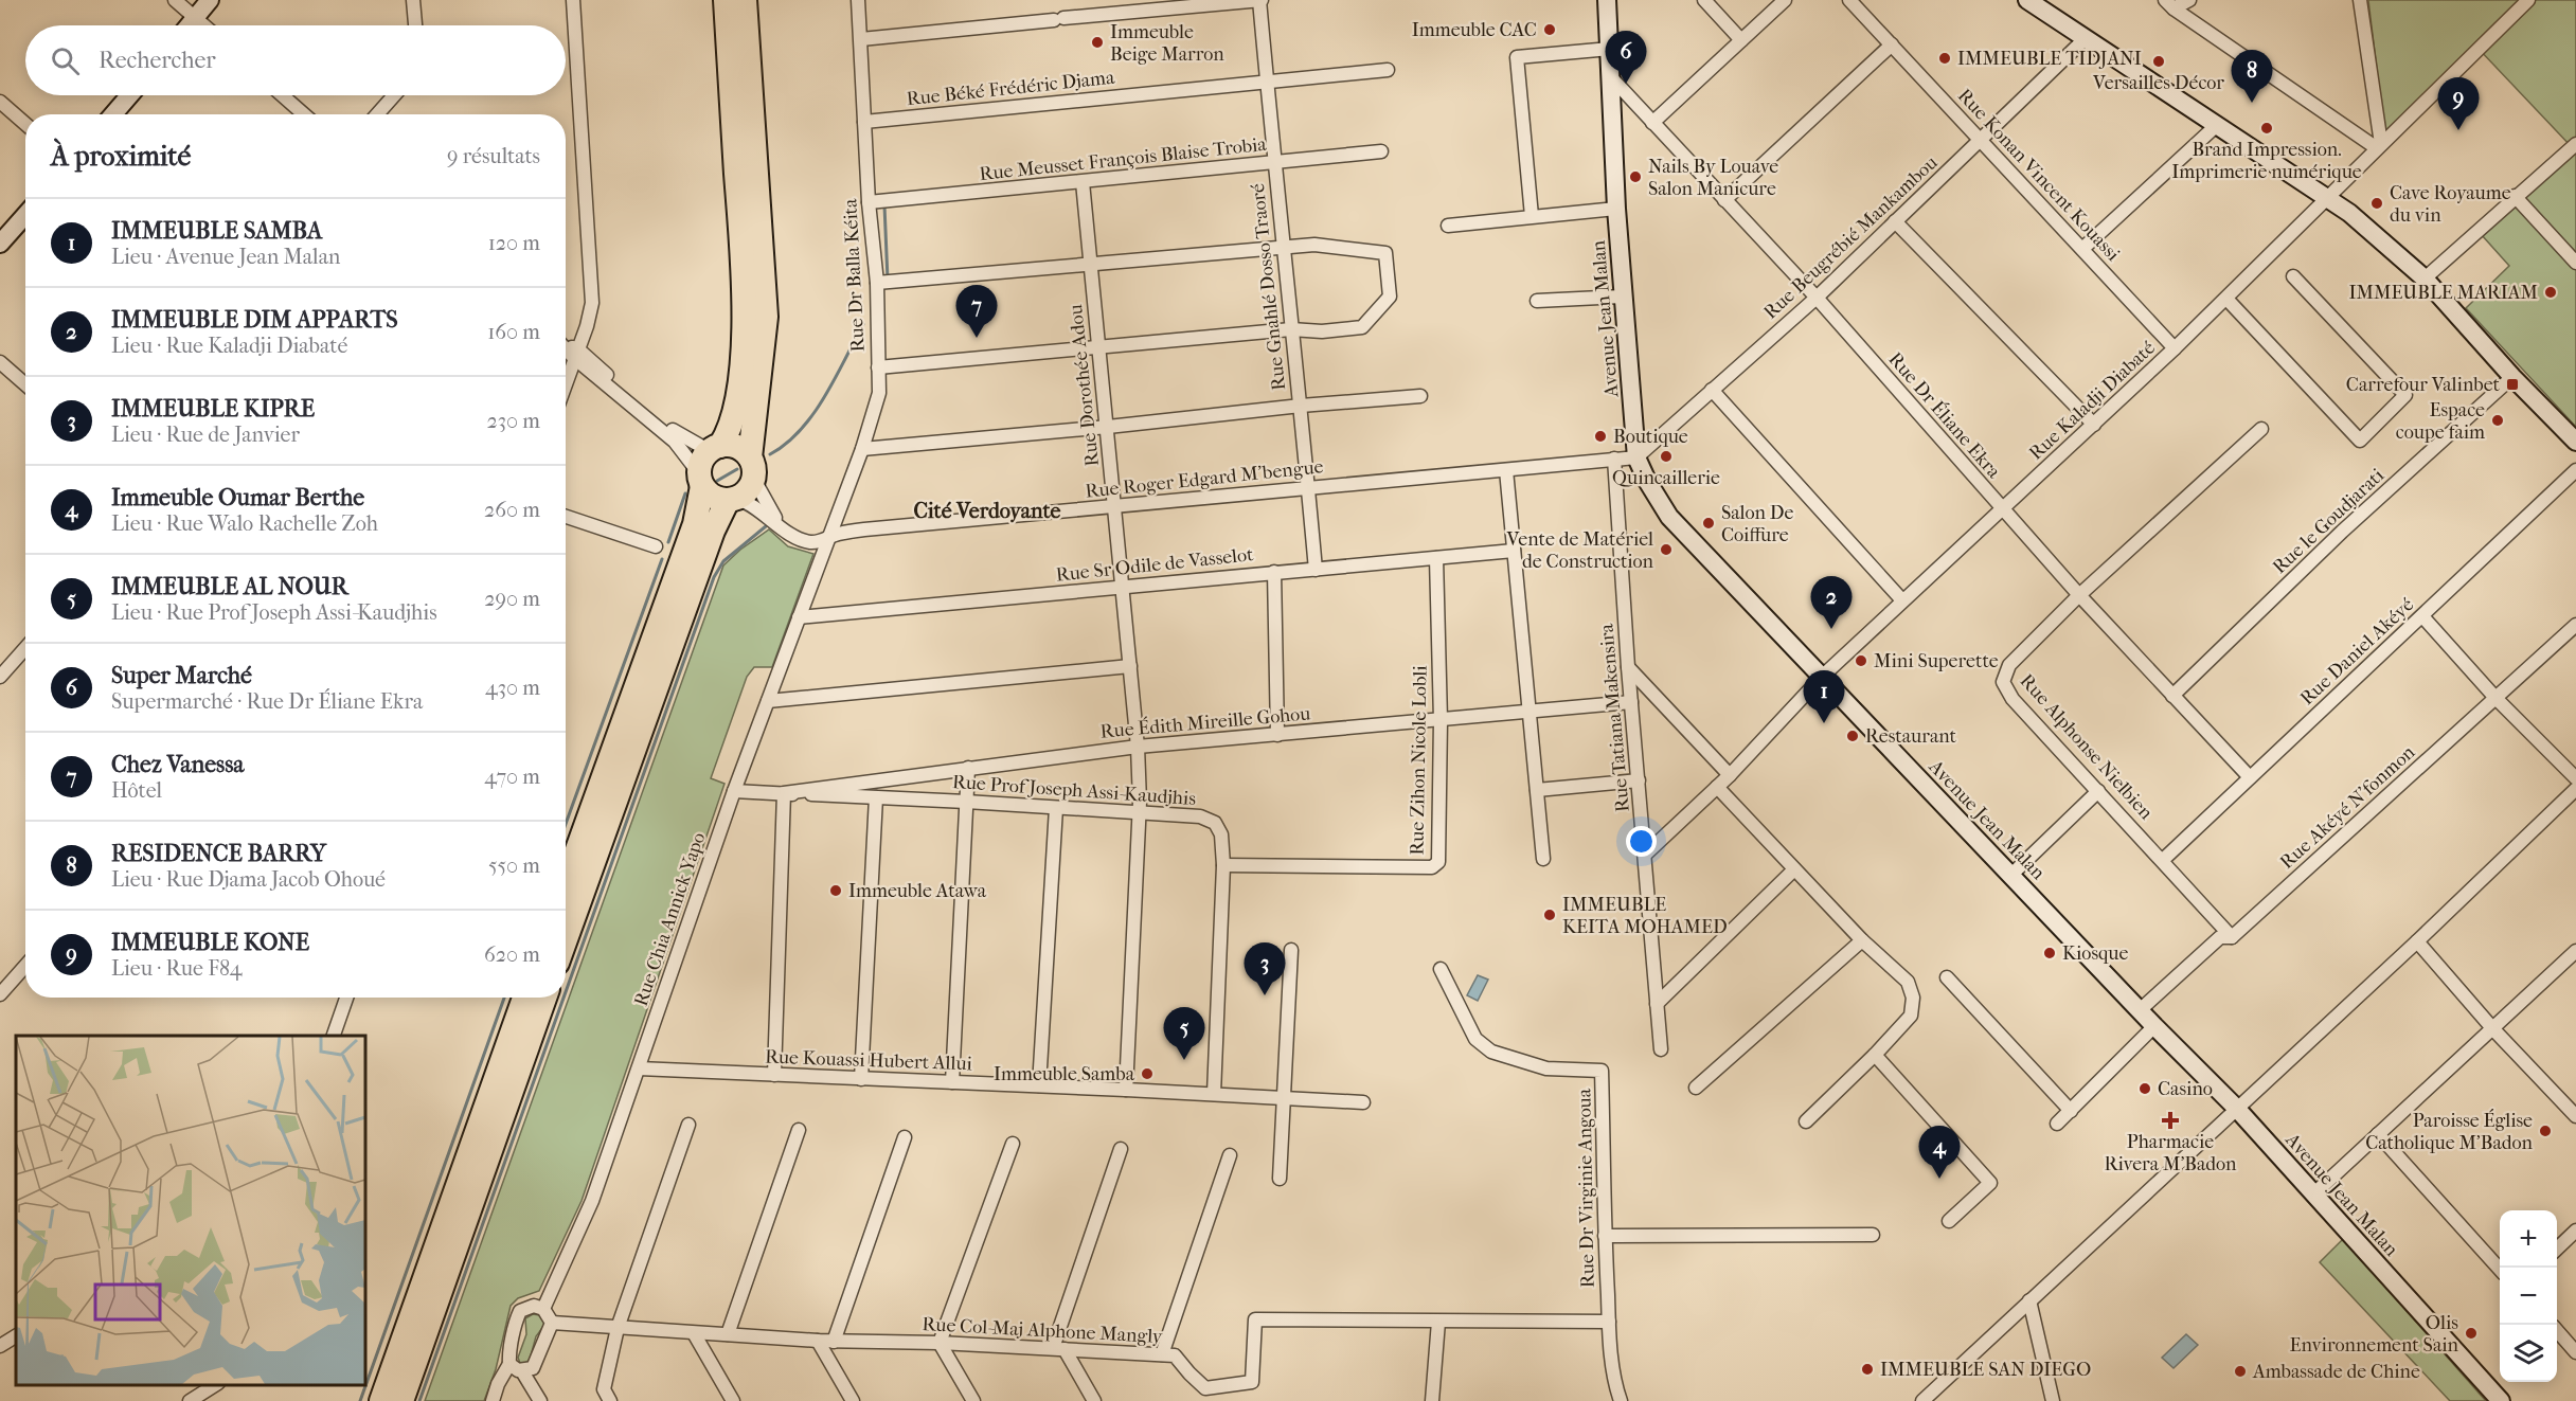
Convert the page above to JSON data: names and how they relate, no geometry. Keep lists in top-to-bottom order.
{
  "streets": {
    "main road": ["Avenue Jean Malan"],
    "street": [
      "Rue Béké Frédéric Djama",
      "Rue Meusset François Blaise Trobia",
      "Rue Konan Vincent Kouassi",
      "Rue Beugrébié Mankambou",
      "Rue Dr Balla Kéita",
      "Rue Gnahlé Dosso Traoré",
      "Rue Dorothée Adou",
      "Rue Kaladji Diabaté",
      "Rue Dr Éliane Ekra",
      "Rue Roger Edgard M'bengue",
      "Rue le Goudjarati",
      "Rue Sr Odile de Vasselot",
      "Rue Daniel Akéyé",
      "Rue Tatiana Makensira",
      "Rue Édith Mireille Gohou",
      "Rue Alphonse Nielbien",
      "Rue Zihon Nicole Lobli",
      "Rue Prof Joseph Assi-Kaudjhis",
      "Rue Akéyé N'fonmon",
      "Rue Chia Annick Yapo",
      "Rue Kouassi Hubert Allui",
      "Rue Dr Virginie Angoua",
      "Rue Col-Maj Alphone Mangly"
    ]
  },
  "crossings": [
    ["Rue Béké Frédéric Djama", "Rue Dr Balla Kéita"],
    ["Rue Béké Frédéric Djama", "Rue Gnahlé Dosso Traoré"],
    ["Rue Meusset François Blaise Trobia", "Rue Dr Balla Kéita"],
    ["Rue Meusset François Blaise Trobia", "Rue Gnahlé Dosso Traoré"],
    ["Rue Meusset François Blaise Trobia", "Rue Dorothée Adou"],
    ["Rue Konan Vincent Kouassi", "Rue Beugrébié Mankambou"],
    ["Rue Konan Vincent Kouassi", "Rue Kaladji Diabaté"],
    ["Rue Beugrébié Mankambou", "Avenue Jean Malan"],
    ["Rue Beugrébié Mankambou", "Rue Dr Éliane Ekra"],
    ["Rue Beugrébié Mankambou", "Rue Roger Edgard M'bengue"],
    ["Rue Dr Balla Kéita", "Rue Roger Edgard M'bengue"],
    ["Rue Dr Balla Kéita", "Rue Chia Annick Yapo"],
    ["Rue Gnahlé Dosso Traoré", "Rue Roger Edgard M'bengue"],
    ["Rue Gnahlé Dosso Traoré", "Rue Sr Odile de Vasselot"],
    ["Avenue Jean Malan", "Rue Kaladji Diabaté"],
    ["Avenue Jean Malan", "Rue Dr Éliane Ekra"],
    ["Avenue Jean Malan", "Rue Roger Edgard M'bengue"],
    ["Avenue Jean Malan", "Rue Akéyé N'fonmon"],
    ["Rue Dorothée Adou", "Rue Roger Edgard M'bengue"],
    ["Rue Dorothée Adou", "Rue Sr Odile de Vasselot"],
    ["Rue Dorothée Adou", "Rue Édith Mireille Gohou"],
    ["Rue Dorothée Adou", "Rue Prof Joseph Assi-Kaudjhis"],
    ["Rue Dorothée Adou", "Rue Kouassi Hubert Allui"],
    ["Rue Kaladji Diabaté", "Rue Dr Éliane Ekra"],
    ["Rue Kaladji Diabaté", "Rue Tatiana Makensira"],
    ["Rue Dr Éliane Ekra", "Rue le Goudjarati"],
    ["Rue Dr Éliane Ekra", "Rue Daniel Akéyé"],
    ["Rue Dr Éliane Ekra", "Rue Alphonse Nielbien"],
    ["Rue Roger Edgard M'bengue", "Rue Tatiana Makensira"],
    ["Rue Roger Edgard M'bengue", "Rue Chia Annick Yapo"],
    ["Rue Sr Odile de Vasselot", "Rue Zihon Nicole Lobli"],
    ["Rue Sr Odile de Vasselot", "Rue Chia Annick Yapo"],
    ["Rue Daniel Akéyé", "Rue Alphonse Nielbien"],
    ["Rue Tatiana Makensira", "Rue Édith Mireille Gohou"],
    ["Rue Édith Mireille Gohou", "Rue Zihon Nicole Lobli"],
    ["Rue Édith Mireille Gohou", "Rue Prof Joseph Assi-Kaudjhis"],
    ["Rue Alphonse Nielbien", "Rue Akéyé N'fonmon"],
    ["Rue Zihon Nicole Lobli", "Rue Prof Joseph Assi-Kaudjhis"],
    ["Rue Prof Joseph Assi-Kaudjhis", "Rue Chia Annick Yapo"],
    ["Rue Prof Joseph Assi-Kaudjhis", "Rue Kouassi Hubert Allui"],
    ["Rue Chia Annick Yapo", "Rue Kouassi Hubert Allui"],
    ["Rue Dr Virginie Angoua", "Rue Col-Maj Alphone Mangly"]
  ],
  "districts": ["Cité Verdoyante"],
  "places": {
    "other": [
      "Immeuble CAC",
      "Immeuble Beige Marron",
      "IMMEUBLE TIDJANI",
      "Versailles Décor",
      "Brand Impression. Imprimerie numérique",
      "Nails By Louave Salon Manicure",
      "Cave Royaume du vin",
      "IMMEUBLE MARIAM",
      "Espace coupe faim",
      "Boutique",
      "Quincaillerie",
      "Salon De Coiffure",
      "Vente de Matériel de Construction",
      "Mini Superette",
      "Restaurant",
      "Immeuble Atawa",
      "IMMEUBLE KEITA MOHAMED",
      "Kiosque",
      "Immeuble Samba",
      "Casino",
      "Paroisse Église Catholique M’Badon",
      "Olis Environnement Sain",
      "IMMEUBLE SAN DIEGO",
      "Ambassade de Chine"
    ],
    "transit": ["Carrefour Valinbet"],
    "health": ["Pharmacie Rivera M'Badon"]
  },
  "page": {
    "search": "Rechercher",
    "pins": [
      "6",
      "8",
      "9",
      "7",
      "2",
      "1",
      "3",
      "5",
      "4"
    ],
    "heading": ["À proximité", "9 résultats"],
    "list": [
      {
        "mark": "1",
        "name": "IMMEUBLE SAMBA",
        "note": "Lieu · Avenue Jean Malan",
        "value": "120 m"
      },
      {
        "mark": "2",
        "name": "IMMEUBLE DIM APPARTS",
        "note": "Lieu · Rue Kaladji Diabaté",
        "value": "160 m"
      },
      {
        "mark": "3",
        "name": "IMMEUBLE KIPRE",
        "note": "Lieu · Rue de Janvier",
        "value": "230 m"
      },
      {
        "mark": "4",
        "name": "Immeuble Oumar Berthe",
        "note": "Lieu · Rue Walo Rachelle Zoh",
        "value": "260 m"
      },
      {
        "mark": "5",
        "name": "IMMEUBLE AL NOUR",
        "note": "Lieu · Rue Prof Joseph Assi-Kaudjhis",
        "value": "290 m"
      },
      {
        "mark": "6",
        "name": "Super Marché",
        "note": "Supermarché · Rue Dr Éliane Ekra",
        "value": "430 m"
      },
      {
        "mark": "7",
        "name": "Chez Vanessa",
        "note": "Hôtel",
        "value": "470 m"
      },
      {
        "mark": "8",
        "name": "RESIDENCE BARRY",
        "note": "Lieu · Rue Djama Jacob Ohoué",
        "value": "550 m"
      },
      {
        "mark": "9",
        "name": "IMMEUBLE KONE",
        "note": "Lieu · Rue F84",
        "value": "620 m"
      }
    ],
    "map_buttons": ["+", "−"]
  }
}
